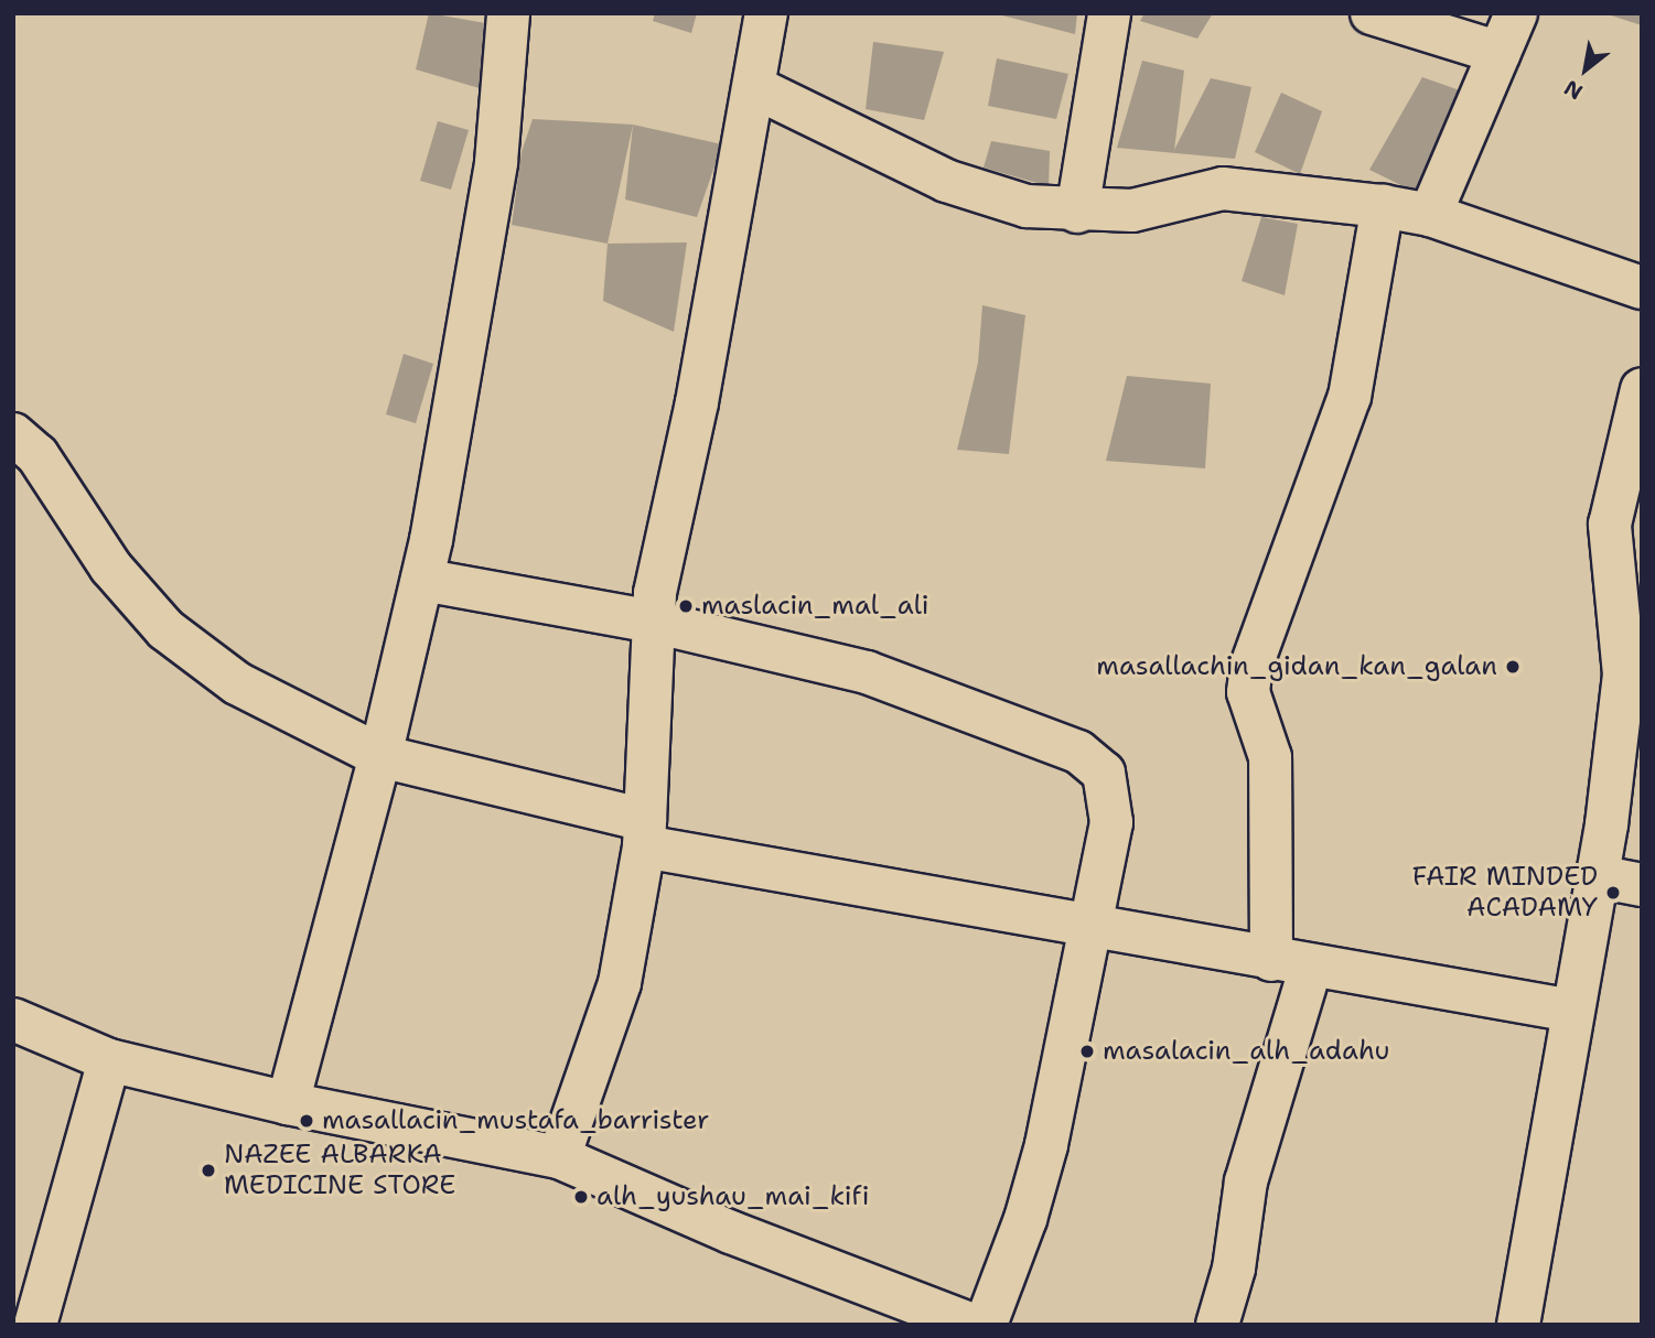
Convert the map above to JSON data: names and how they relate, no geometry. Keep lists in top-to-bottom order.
{
  "places": [
    "maslacin_mal_ali",
    "masallachin_gidan_kan_galan",
    "FAIR MINDED ACADAMY",
    "masalacin_alh_adahu",
    "masallacin_mustafa_barrister",
    "NAZEE ALBARKA MEDICINE STORE",
    "alh_yushau_mai_kifi"
  ],
  "north": "bottom left"
}
